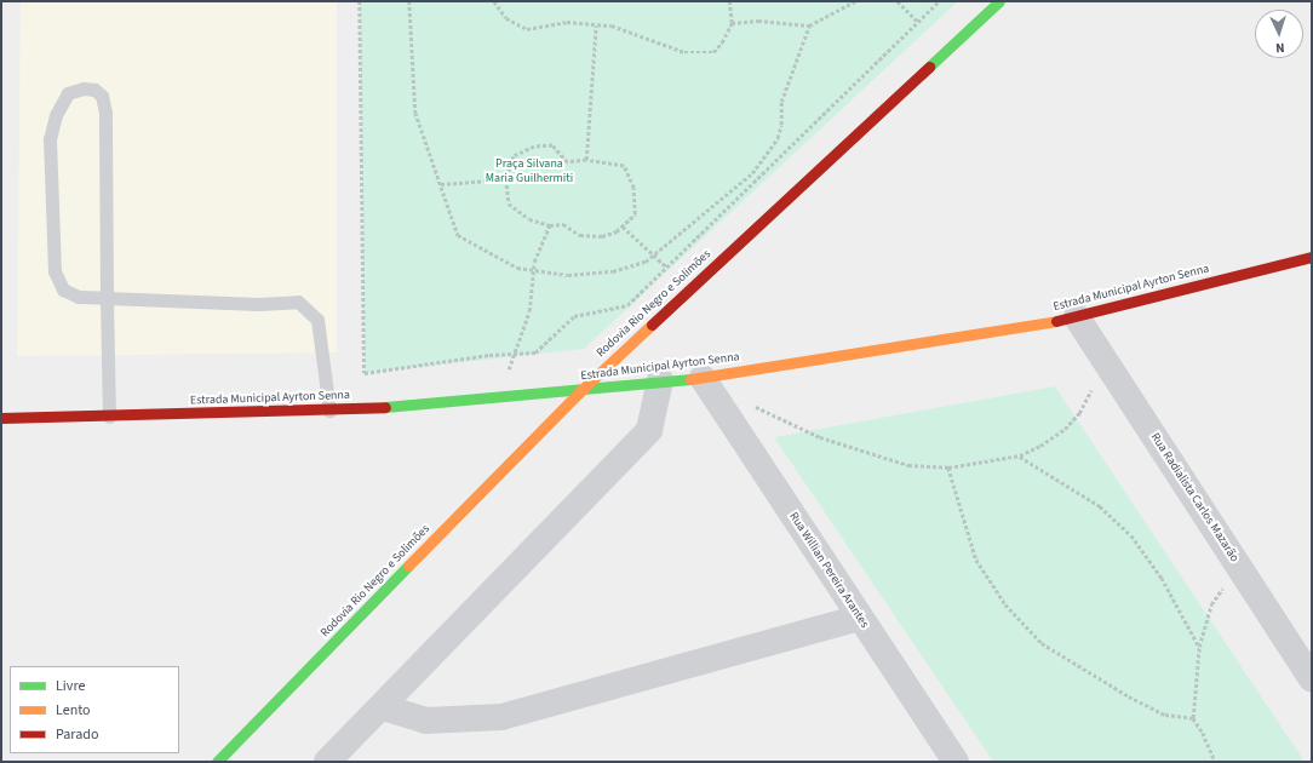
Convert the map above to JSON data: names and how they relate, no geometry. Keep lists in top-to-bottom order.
{
  "streets": {
    "main road": ["Estrada Municipal Ayrton Senna", "Rodovia Rio Negro e Solimões"],
    "street": ["Rua Radialista Carlos Mazarão", "Rua Willian Pereira Arantes"]
  },
  "crossings": [
    ["Estrada Municipal Ayrton Senna", "Rodovia Rio Negro e Solimões"],
    ["Estrada Municipal Ayrton Senna", "Rua Radialista Carlos Mazarão"],
    ["Estrada Municipal Ayrton Senna", "Rua Willian Pereira Arantes"]
  ],
  "parks": ["Praça Silvana Maria Guilhermiti"],
  "legend": ["Livre", "Lento", "Parado"],
  "north": "bottom"
}
